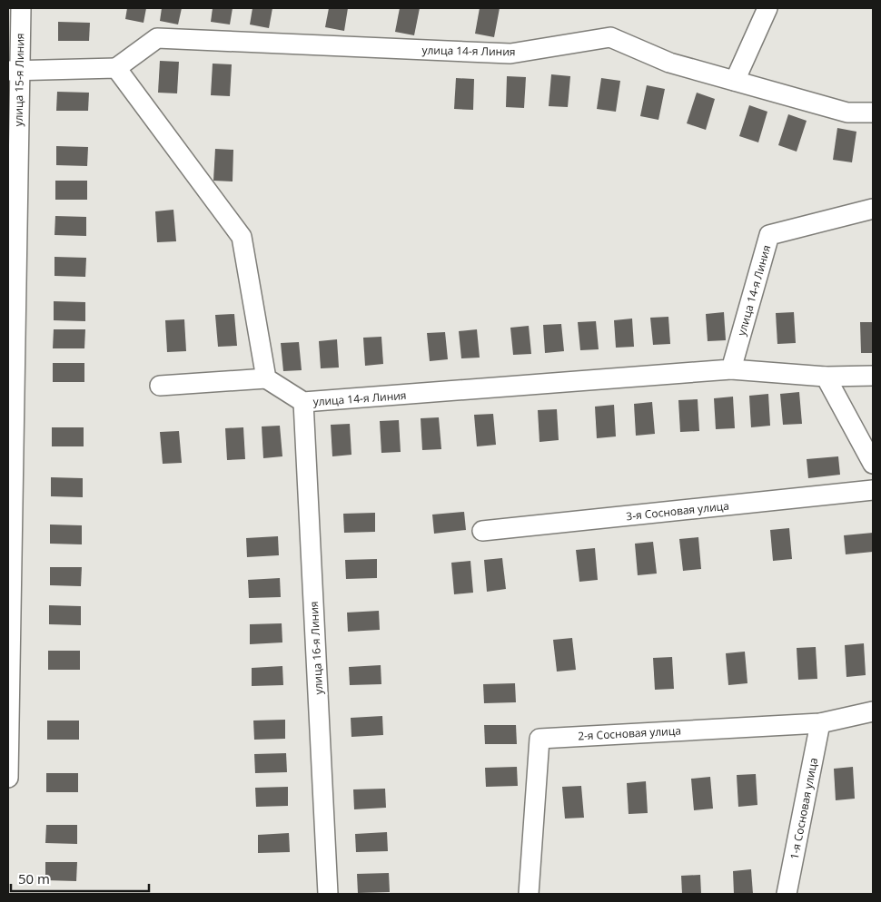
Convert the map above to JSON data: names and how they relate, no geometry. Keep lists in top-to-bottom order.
{
  "streets": {
    "street": [
      "улица 14-я Линия",
      "улица 15-я Линия",
      "3-я Сосновая улица",
      "улица 16-я Линия",
      "2-я Сосновая улица",
      "1-я Сосновая улица"
    ]
  },
  "crossings": [
    ["улица 14-я Линия", "улица 16-я Линия"],
    ["2-я Сосновая улица", "1-я Сосновая улица"]
  ],
  "scale_bar": "50 m"
}
